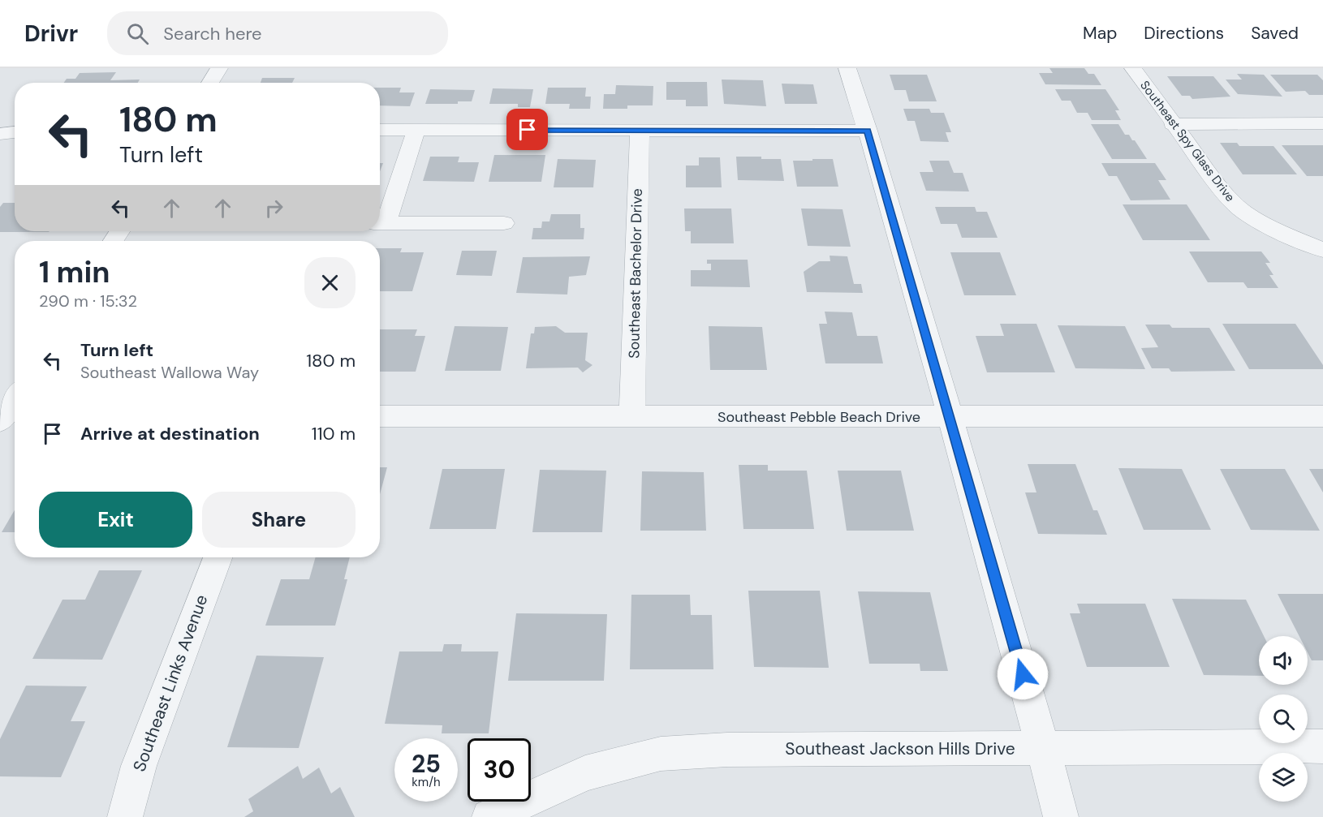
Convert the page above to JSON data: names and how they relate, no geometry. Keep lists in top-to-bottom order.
{
  "streets": {
    "street": [
      "Southeast Spy Glass Drive",
      "Southeast Bachelor Drive",
      "Southeast Pebble Beach Drive",
      "Southeast Links Avenue",
      "Southeast Jackson Hills Drive"
    ]
  },
  "crossings": [
    ["Southeast Bachelor Drive", "Southeast Pebble Beach Drive"]
  ],
  "page": {
    "header": "Drivr",
    "search": "Search here",
    "nav": ["Map", "Directions", "Saved"],
    "turn": ["180 m", "Turn left"],
    "heading": ["1 min", "290 m · 15:32"],
    "list": [
      {
        "name": "Turn left",
        "note": "Southeast Wallowa Way",
        "value": "180 m"
      },
      {
        "name": "Arrive at destination",
        "value": "110 m"
      }
    ],
    "buttons": ["Exit", "Share"],
    "speed": "25 km/h",
    "limit": "30"
  }
}
